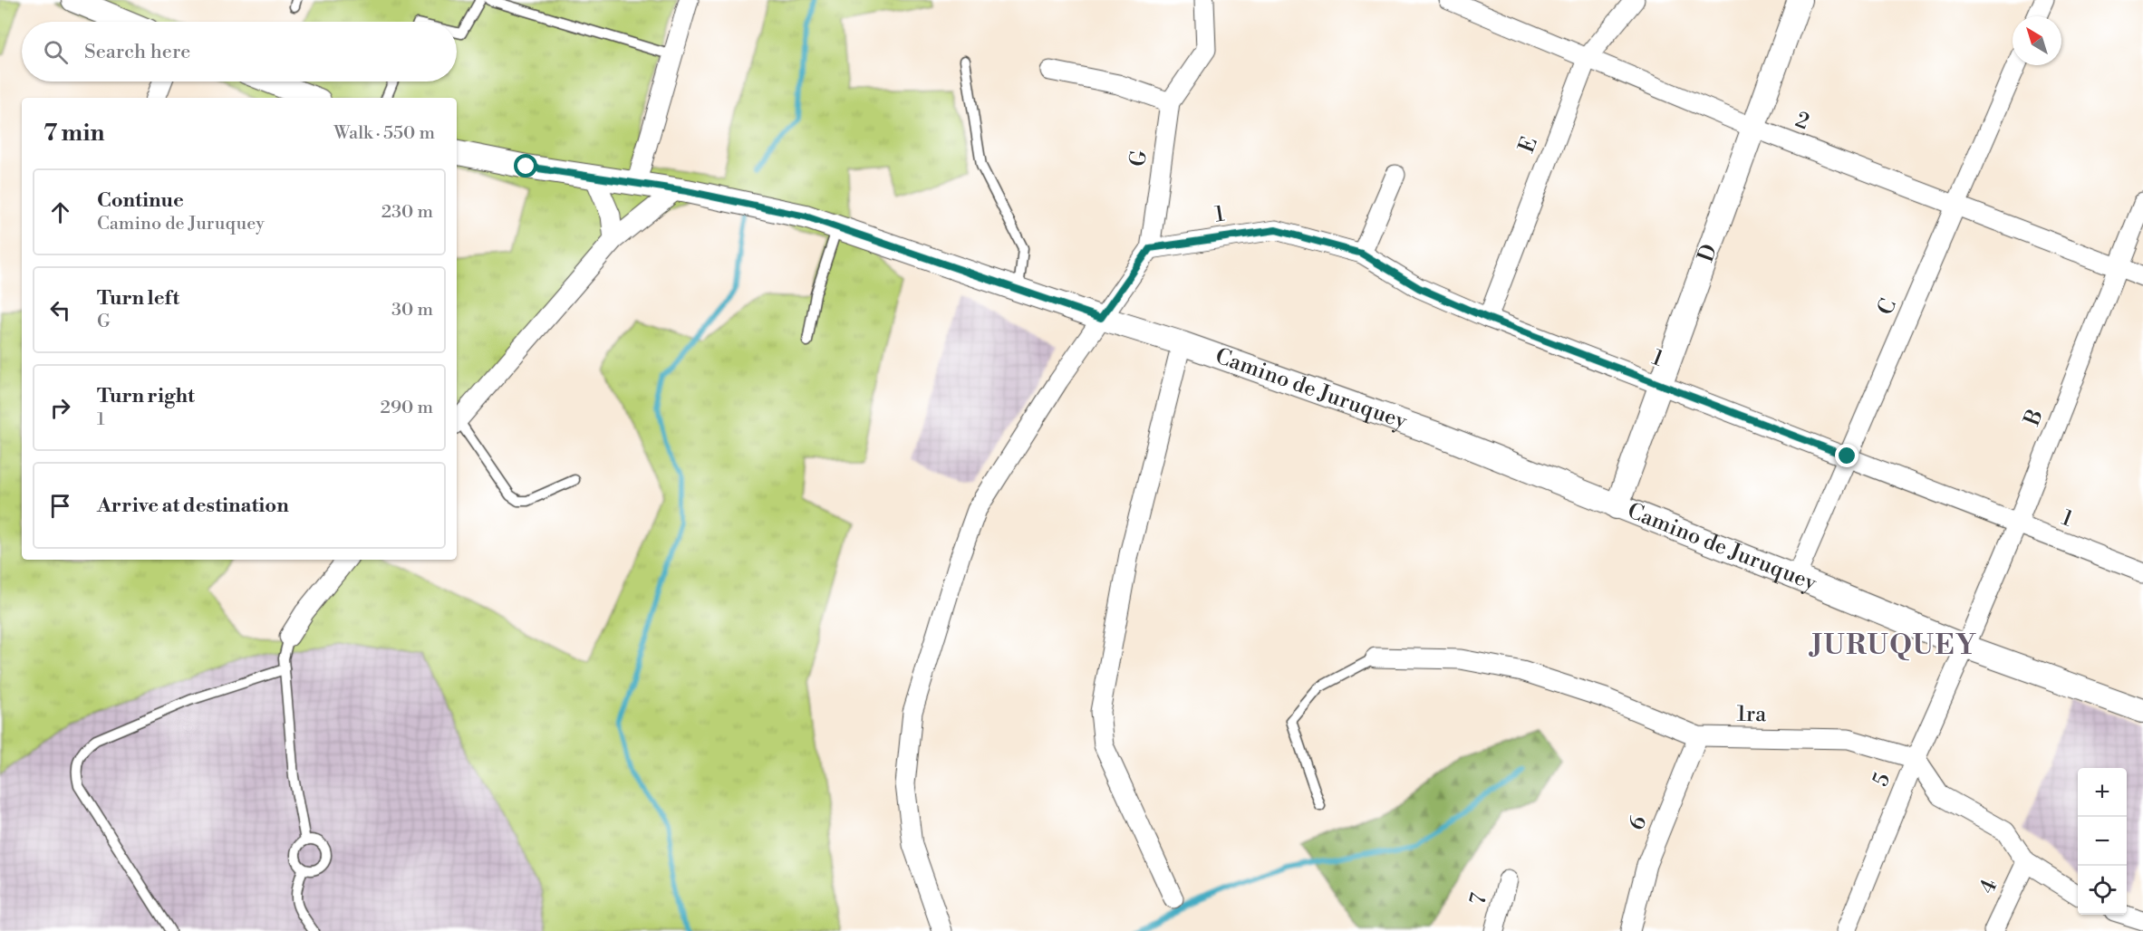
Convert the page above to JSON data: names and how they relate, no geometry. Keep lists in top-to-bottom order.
{
  "streets": {
    "street": [
      "2",
      "E",
      "G",
      "1",
      "D",
      "C",
      "Camino de Juruquey",
      "B",
      "1ra",
      "5",
      "6",
      "4",
      "7"
    ]
  },
  "crossings": [
    ["2", "E"],
    ["2", "D"],
    ["2", "C"],
    ["2", "B"],
    ["E", "1"],
    ["G", "1"],
    ["G", "Camino de Juruquey"],
    ["1", "D"],
    ["1", "C"],
    ["1", "B"],
    ["D", "Camino de Juruquey"],
    ["C", "Camino de Juruquey"],
    ["Camino de Juruquey", "B"],
    ["Camino de Juruquey", "5"],
    ["B", "5"],
    ["1ra", "5"],
    ["1ra", "6"]
  ],
  "districts": ["JURUQUEY"],
  "north": "top left",
  "page": {
    "search": "Search here",
    "heading": ["7 min", "Walk · 550 m"],
    "list": [
      ["Continue", "Camino de Juruquey", "230 m"],
      ["Turn left", "G", "30 m"],
      ["Turn right", "1", "290 m"],
      "Arrive at destination"
    ],
    "map_buttons": ["+", "−"]
  }
}
